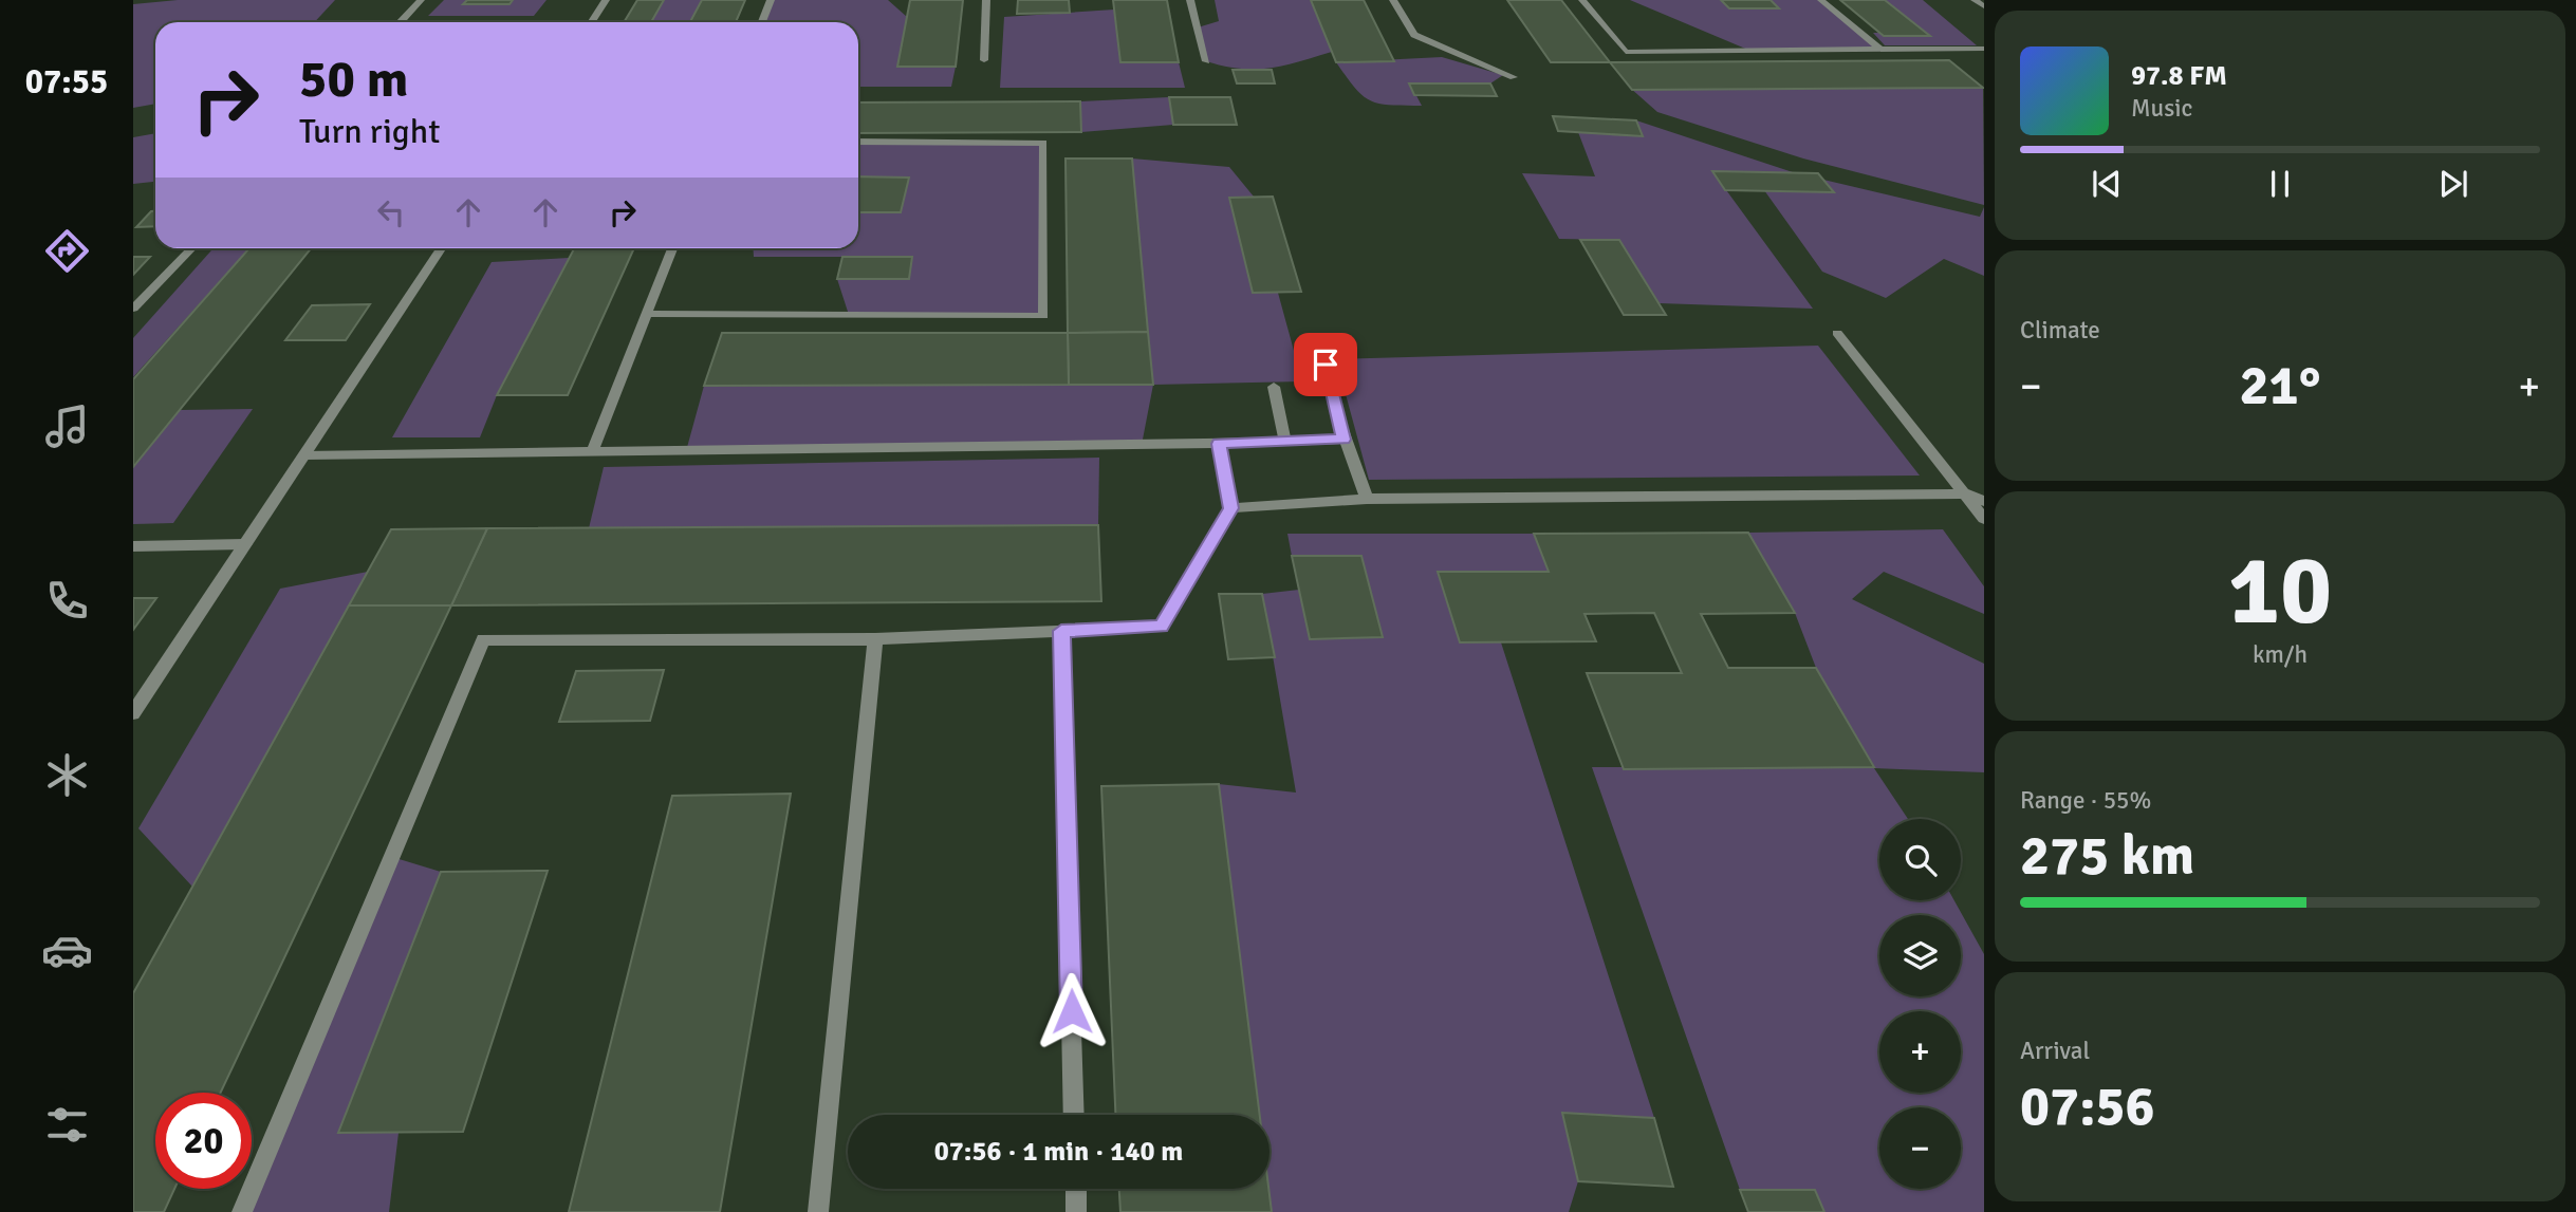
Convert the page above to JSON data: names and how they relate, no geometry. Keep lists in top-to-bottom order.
{
  "page": {
    "tabs": "07:55",
    "turn": ["50 m", "Turn right"],
    "song": ["97.8 FM", "Music"],
    "tile": [
      "Climate",
      ["10", "km/h"],
      ["Range · 55%", "275 km"],
      ["Arrival", "07:56"]
    ],
    "heat": ["−", "21°", "+"],
    "map_buttons": ["+", "−"],
    "limit": "20",
    "trip": "07:56 · 1 min · 140 m"
  }
}
